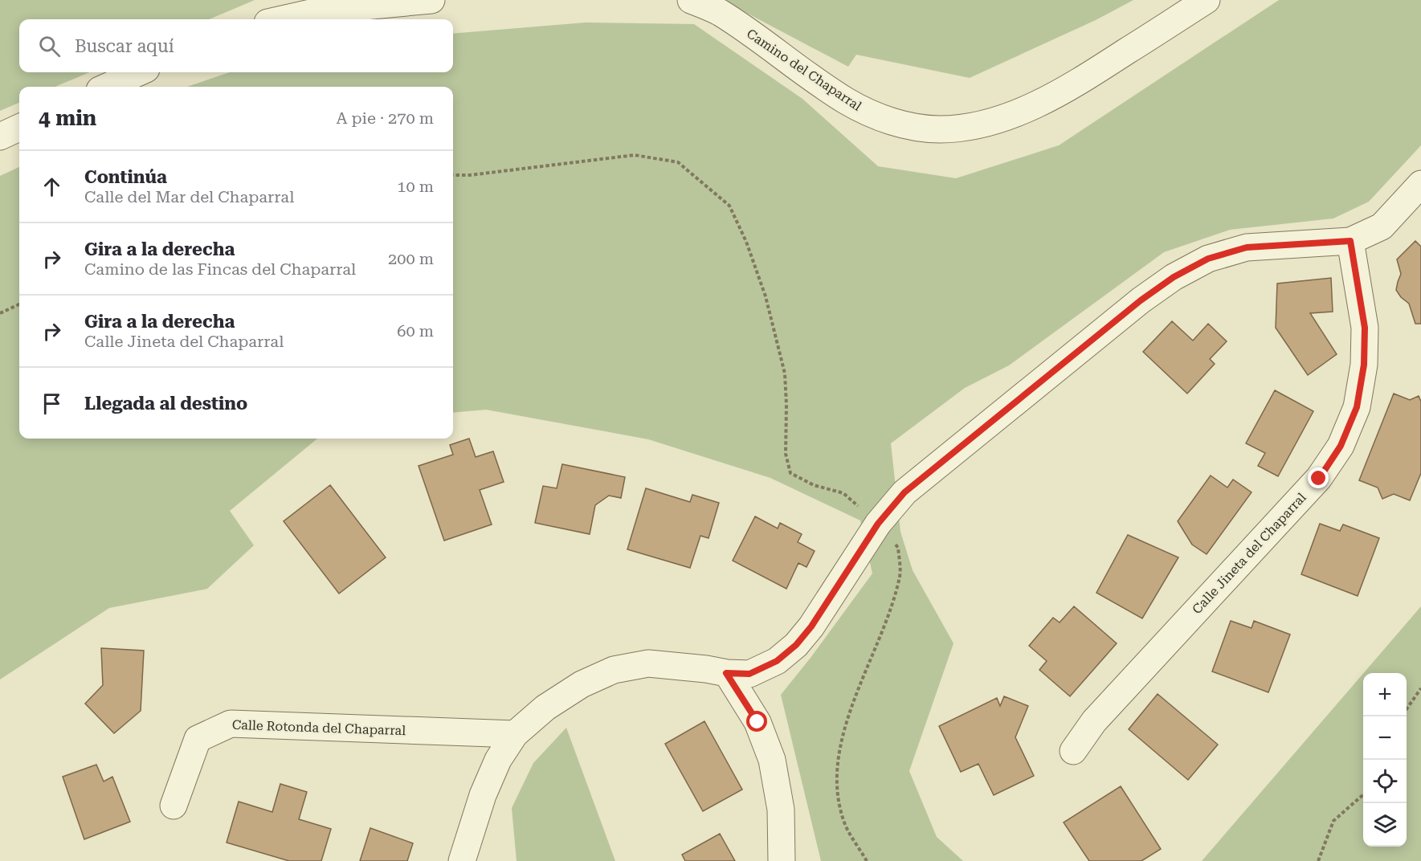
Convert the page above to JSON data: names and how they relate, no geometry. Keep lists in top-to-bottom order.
{
  "streets": {
    "street": ["Camino del Chaparral", "Calle Jineta del Chaparral", "Calle Rotonda del Chaparral"]
  },
  "page": {
    "search": "Buscar aquí",
    "heading": ["4 min", "A pie · 270 m"],
    "list": [
      ["Continúa", "Calle del Mar del Chaparral", "10 m"],
      ["Gira a la derecha", "Camino de las Fincas del Chaparral", "200 m"],
      ["Gira a la derecha", "Calle Jineta del Chaparral", "60 m"],
      "Llegada al destino"
    ],
    "map_buttons": ["+", "−"]
  }
}
